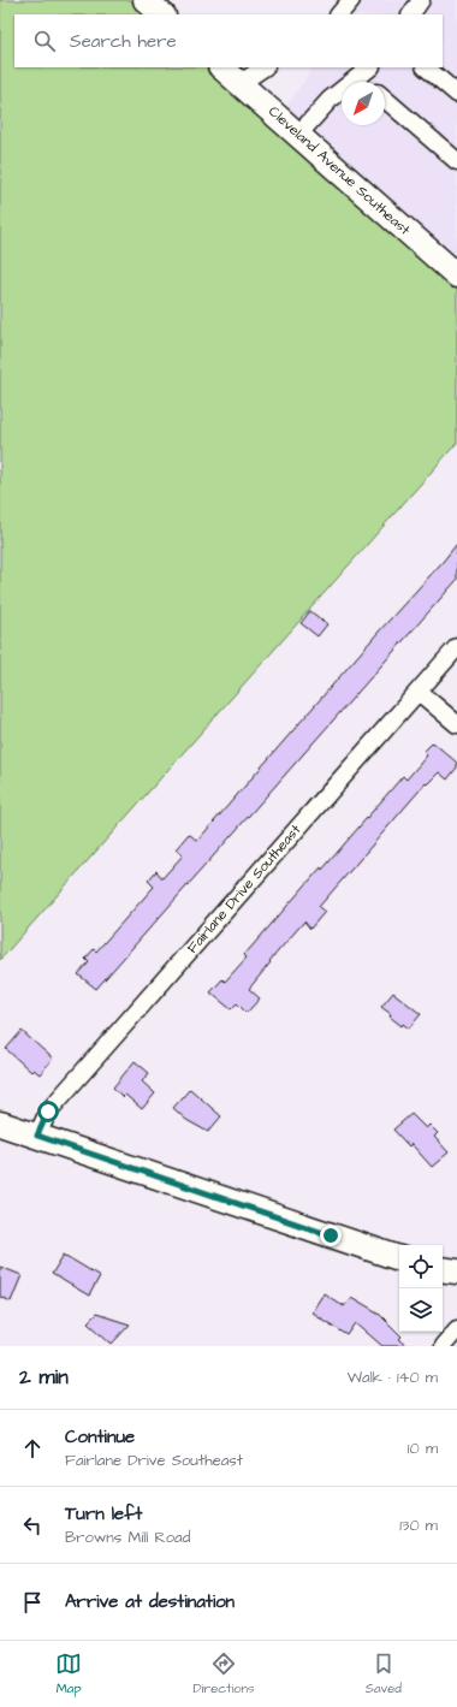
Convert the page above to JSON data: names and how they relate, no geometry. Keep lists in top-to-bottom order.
{
  "streets": {
    "street": ["Cleveland Avenue Southeast", "Fairlane Drive Southeast"]
  },
  "north": "bottom left",
  "page": {
    "search": "Search here",
    "heading": ["2 min", "Walk · 140 m"],
    "list": [
      ["Continue", "Fairlane Drive Southeast", "10 m"],
      ["Turn left", "Browns Mill Road", "130 m"],
      "Arrive at destination"
    ],
    "nav": ["Map", "Directions", "Saved"]
  }
}
